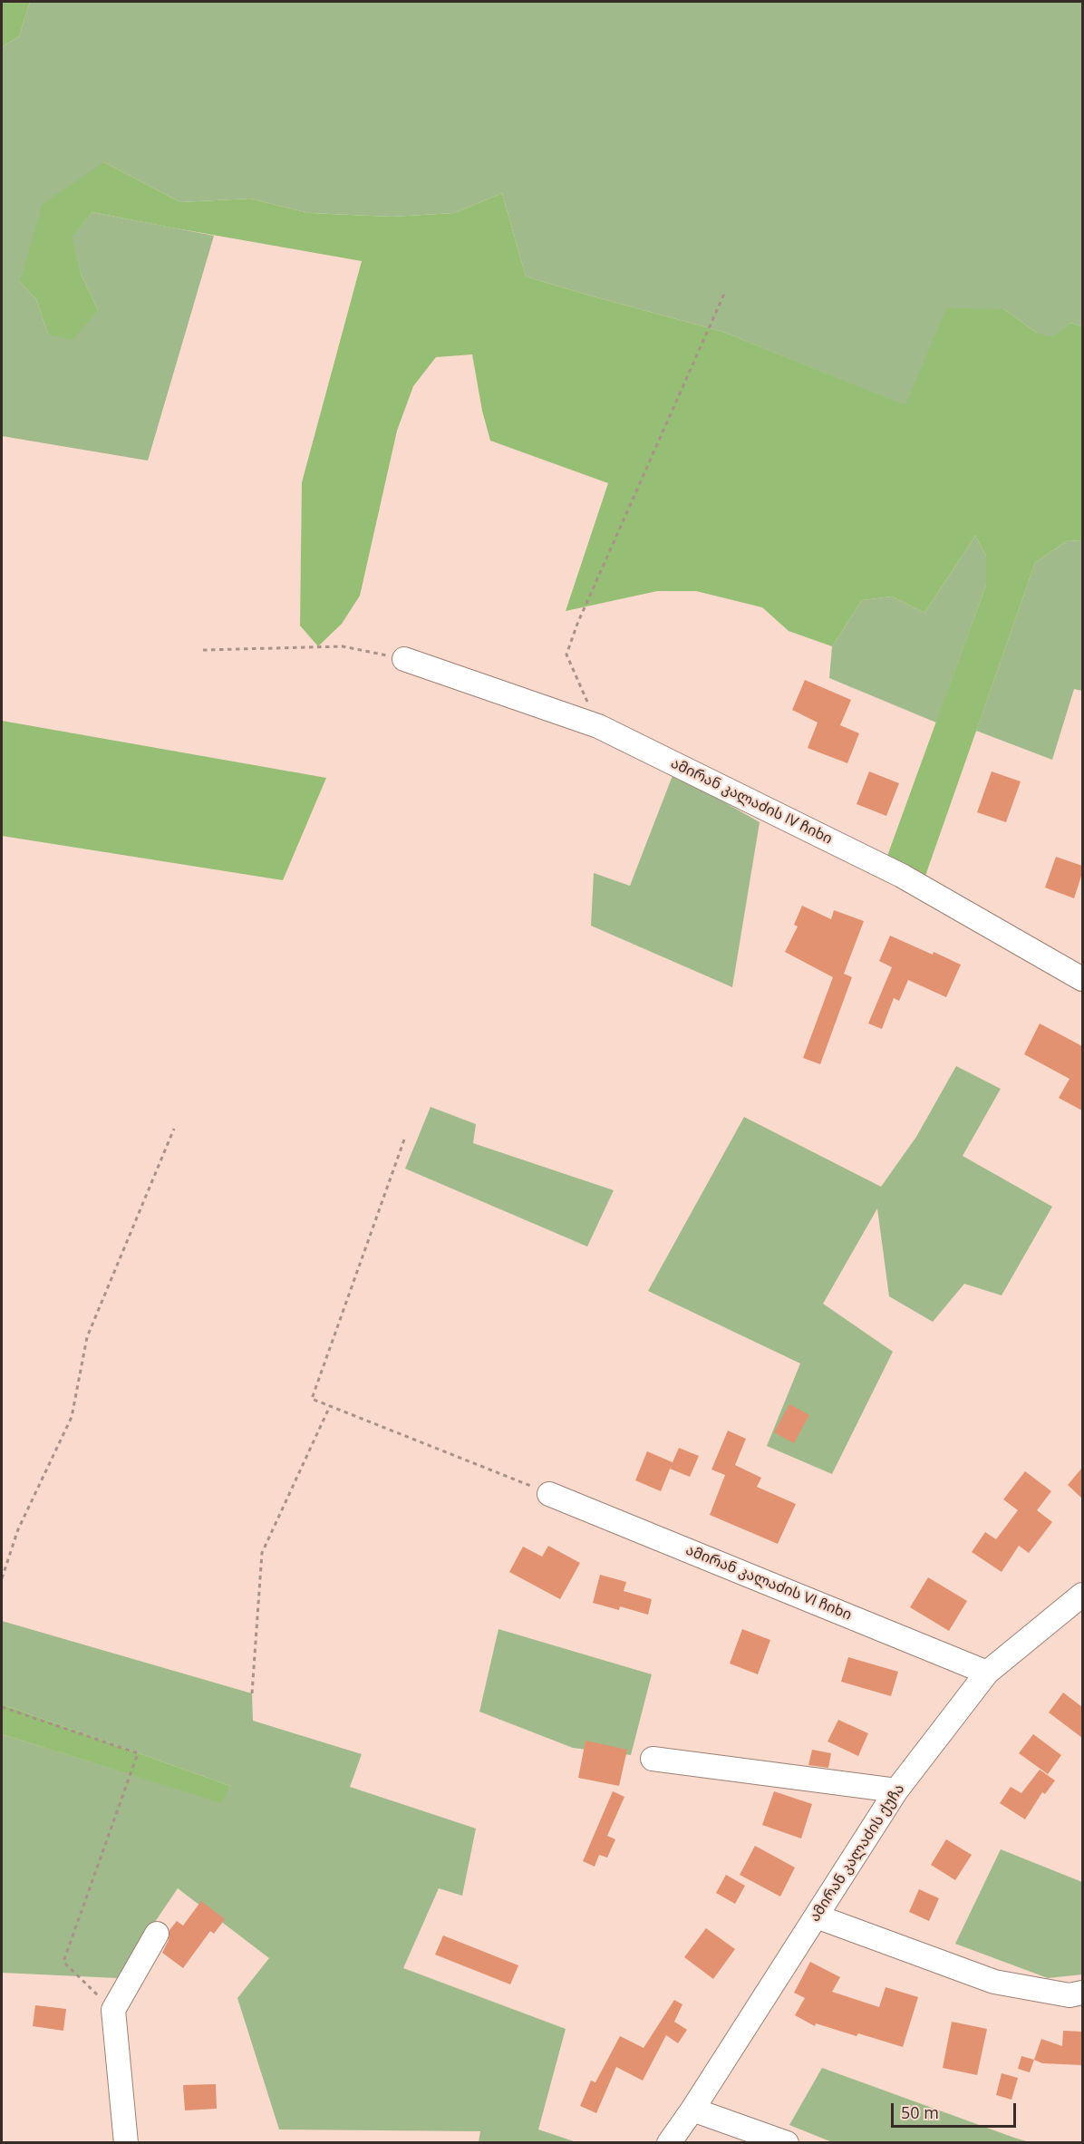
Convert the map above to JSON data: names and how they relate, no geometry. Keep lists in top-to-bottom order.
{
  "streets": {
    "street": ["ამირან კალაძის IV ჩიხი", "ამირან კალაძის VI ჩიხი", "ამირან კალაძის ქუჩა"]
  },
  "crossings": [
    ["ამირან კალაძის VI ჩიხი", "ამირან კალაძის ქუჩა"]
  ],
  "scale_bar": "50 m"
}
